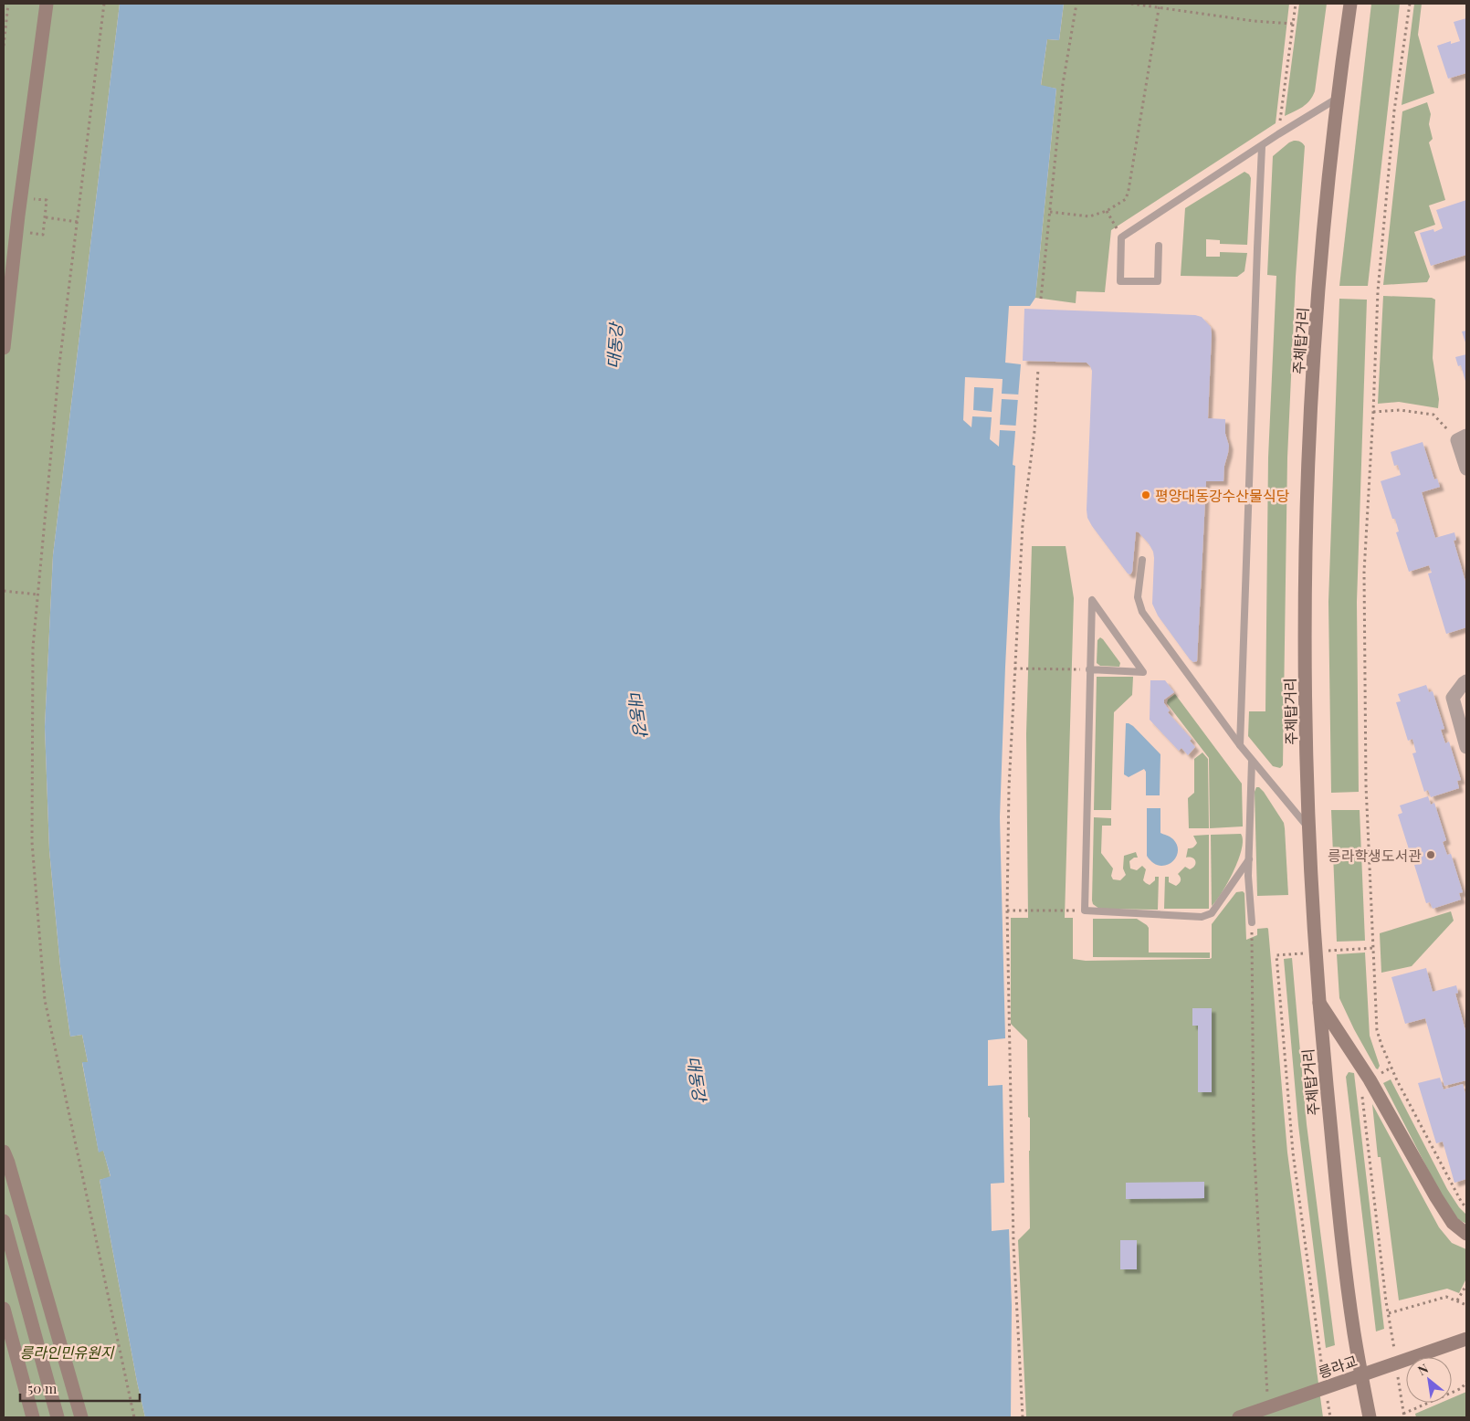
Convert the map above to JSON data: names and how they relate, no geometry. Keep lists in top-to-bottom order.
{
  "streets": {
    "main road": ["주체탑거리", "릉라교"]
  },
  "water": ["대동강"],
  "parks": ["릉라인민유원지"],
  "places": ["평양대동강수산물식당", "릉라학생도서관"],
  "scale_bar": "50 m",
  "north": "top left"
}
